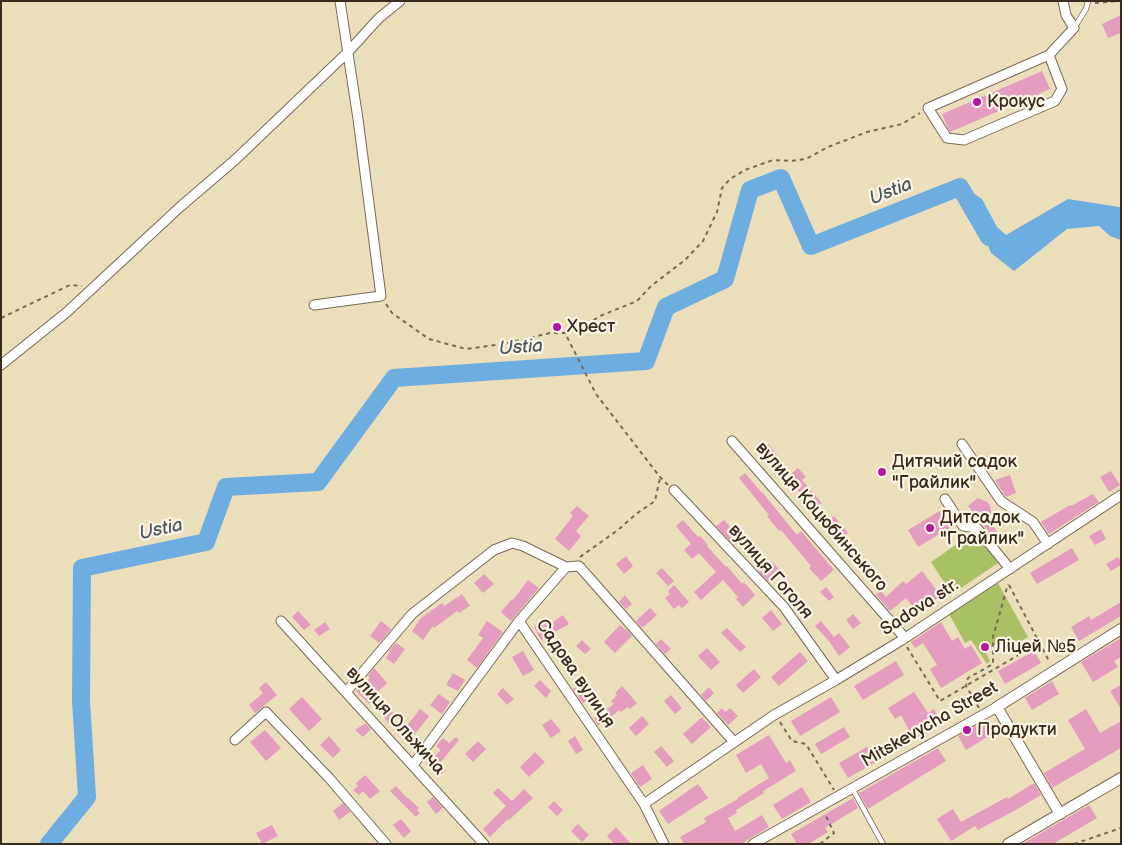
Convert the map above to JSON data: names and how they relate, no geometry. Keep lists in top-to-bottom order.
{
  "streets": {
    "street": [
      "вулиця Коцюбинського",
      "вулиця Гоголя",
      "Sadova str.",
      "Садова вулиця",
      "вулиця Ольжича",
      "Mitskevycha Street"
    ]
  },
  "crossings": [
    ["вулиця Коцюбинського", "Sadova str."],
    ["вулиця Гоголя", "Sadova str."],
    ["Sadova str.", "Садова вулиця"]
  ],
  "water": ["Ustia"],
  "places": [
    "Крокус",
    "Хрест",
    "Дитячий садок \"Грайлик\"",
    "Дитсадок \"Грайлик\"",
    "Ліцей №5",
    "Продукти"
  ]
}
